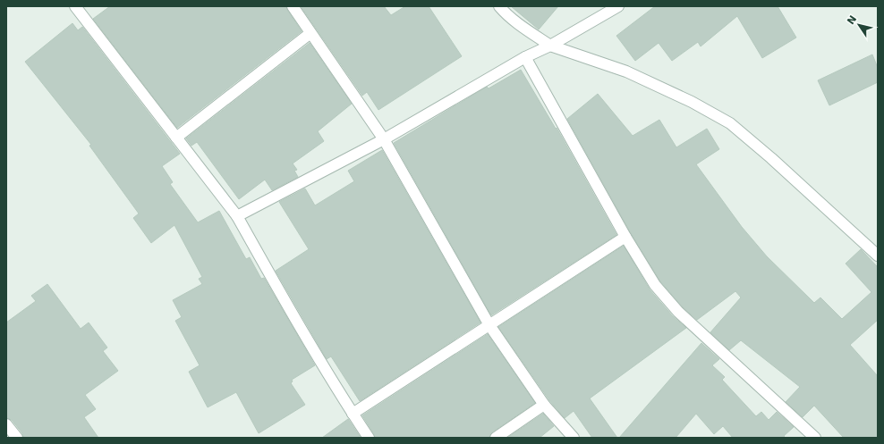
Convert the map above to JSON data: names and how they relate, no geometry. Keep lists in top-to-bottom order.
{
  "north": "top left"
}
